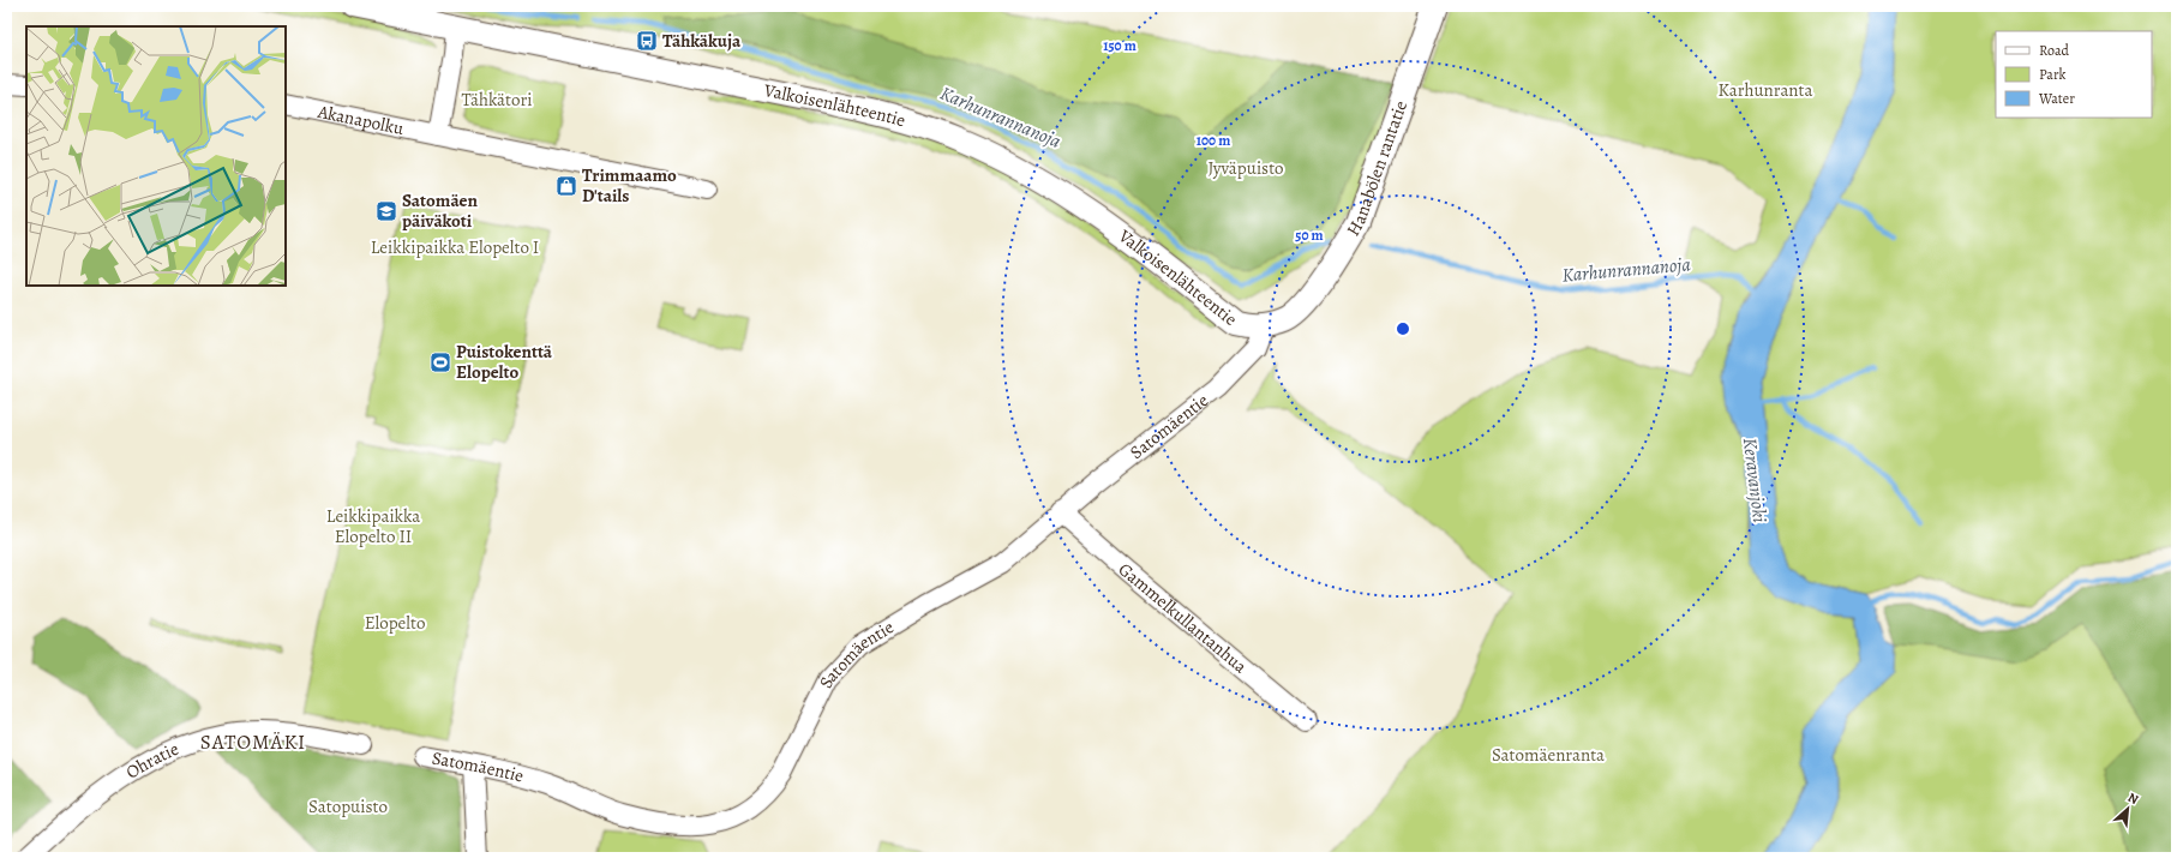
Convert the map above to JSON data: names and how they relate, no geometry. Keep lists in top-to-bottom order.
{
  "streets": {
    "street": [
      "Valkoisenlähteentie",
      "Akanapolku",
      "Hanabölen rantatie",
      "Satomäentie",
      "Gammelkullantanhua",
      "Ohratie"
    ]
  },
  "crossings": [
    ["Valkoisenlähteentie", "Hanabölen rantatie"],
    ["Valkoisenlähteentie", "Satomäentie"],
    ["Hanabölen rantatie", "Satomäentie"],
    ["Satomäentie", "Gammelkullantanhua"]
  ],
  "districts": ["SATOMÄKI"],
  "water": ["Karhunrannanoja", "Keravanjoki"],
  "parks": [
    "Karhunranta",
    "Tähkätori",
    "Jyväpuisto",
    "Leikkipaikka Elopelto I",
    "Leikkipaikka Elopelto II",
    "Elopelto",
    "Satomäenranta",
    "Satopuisto"
  ],
  "places": {
    "bus stop": ["Tähkäkuja"],
    "shop": ["Trimmaamo D'tails"],
    "school or university": ["Satomäen päiväkoti"],
    "sports": ["Puistokenttä Elopelto"]
  },
  "legend": ["Road", "Park", "Water"],
  "north": "top right",
  "rings": ["150 m", "100 m", "50 m"]
}
